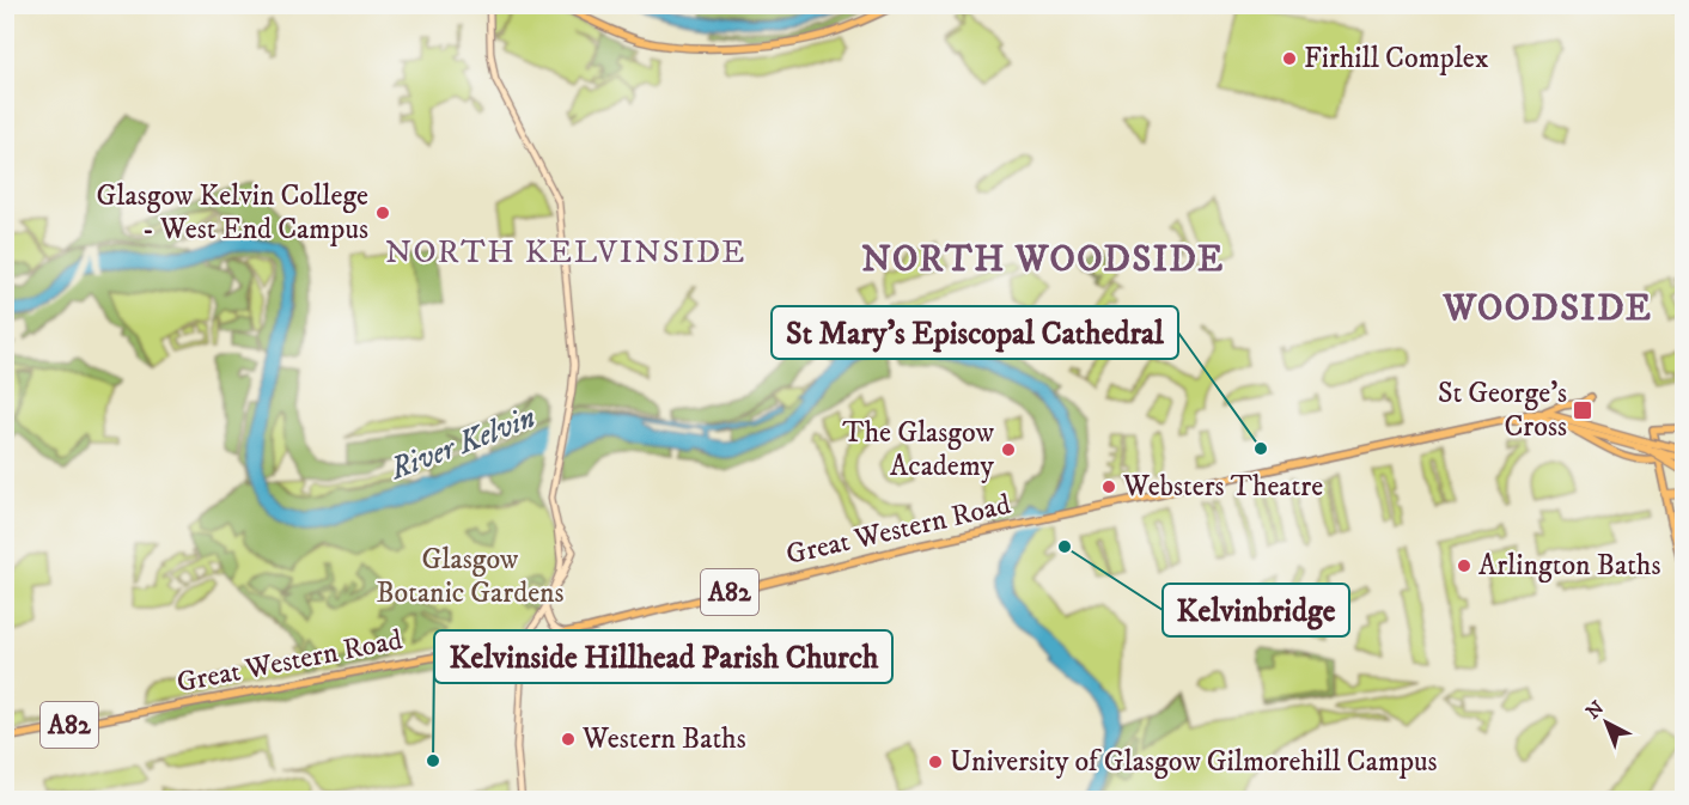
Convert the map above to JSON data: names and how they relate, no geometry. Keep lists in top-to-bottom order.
{
  "streets": {
    "main road": ["Great Western Road", "A82"]
  },
  "districts": ["NORTH KELVINSIDE", "NORTH WOODSIDE", "WOODSIDE"],
  "water": ["River Kelvin"],
  "parks": ["Glasgow Botanic Gardens"],
  "places": {
    "other": [
      "Firhill Complex",
      "Glasgow Kelvin College - West End Campus",
      "St Mary's Episcopal Cathedral",
      "The Glasgow Academy",
      "Websters Theatre",
      "Kelvinbridge",
      "Arlington Baths",
      "Western Baths",
      "Kelvinside Hillhead Parish Church",
      "University of Glasgow Gilmorehill Campus"
    ],
    "transit": ["St George's Cross"]
  },
  "north": "top left"
}
